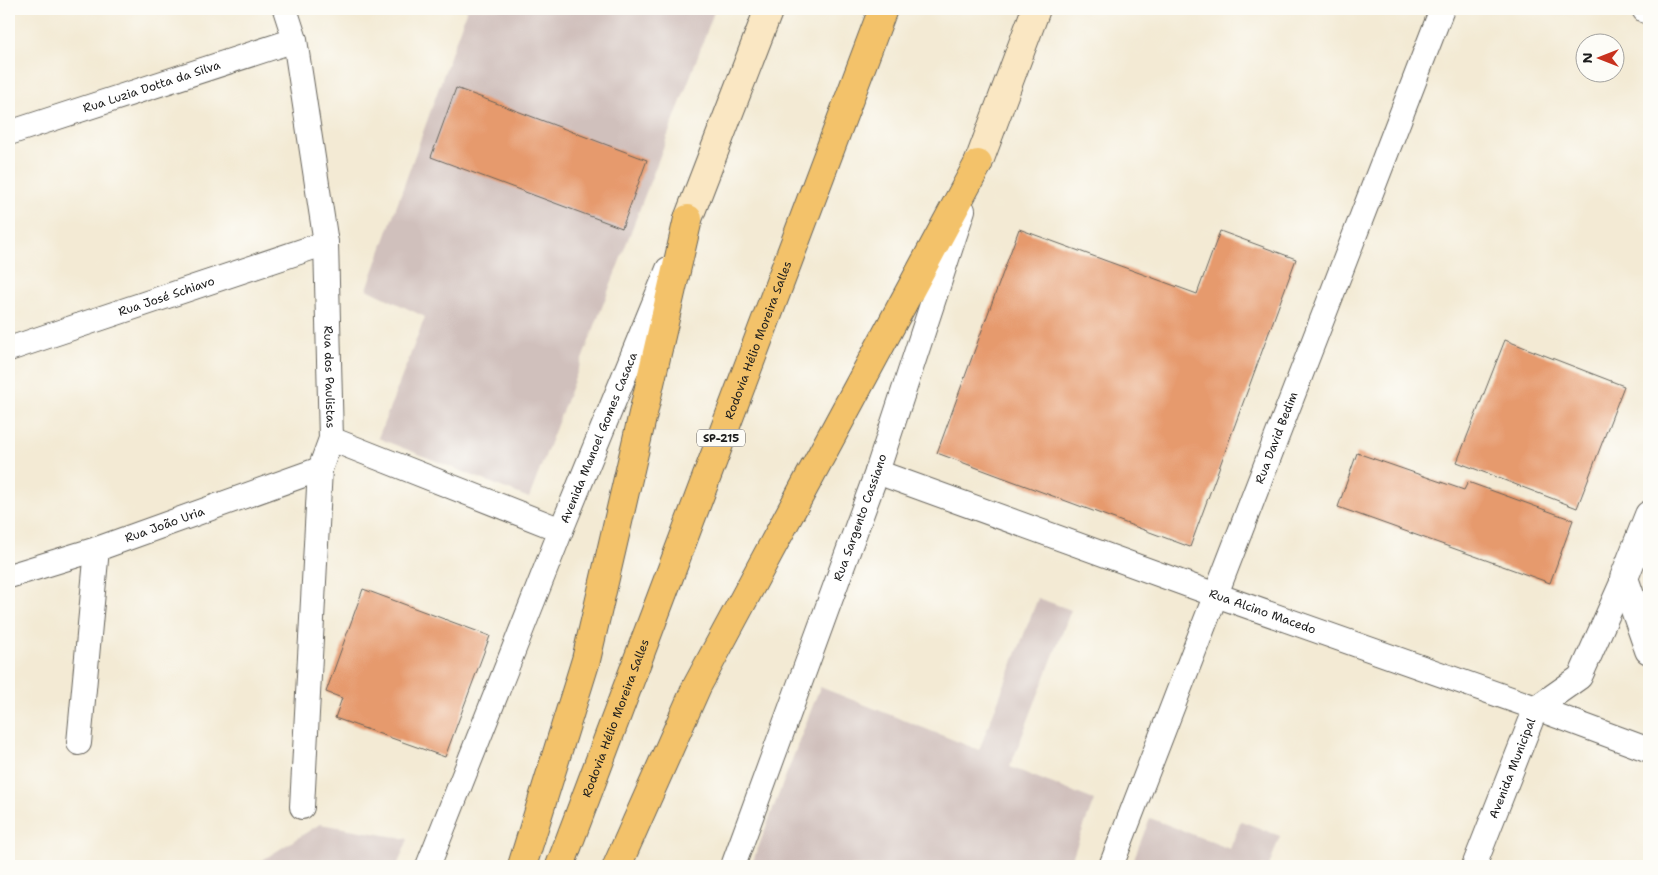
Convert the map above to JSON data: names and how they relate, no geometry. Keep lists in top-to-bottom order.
{
  "streets": {
    "main road": ["Rodovia Hélio Moreira Salles", "Avenida Manoel Gomes Casaca", "SP-215"],
    "street": [
      "Rua Luzia Dotta da Silva",
      "Rua José Schiavo",
      "Rua dos Paulistas",
      "Rua David Bedim",
      "Rua Sargento Cassiano",
      "Rua João Uria",
      "Rua Alcino Macedo",
      "Avenida Municipal"
    ]
  },
  "crossings": [
    ["Rua Luzia Dotta da Silva", "Rua dos Paulistas"],
    ["Rua José Schiavo", "Rua dos Paulistas"],
    ["Rua dos Paulistas", "Rua João Uria"],
    ["Rua David Bedim", "Rua Alcino Macedo"],
    ["Rua Sargento Cassiano", "Rua Alcino Macedo"],
    ["Rua Alcino Macedo", "Avenida Municipal"]
  ],
  "north": "left"
}
